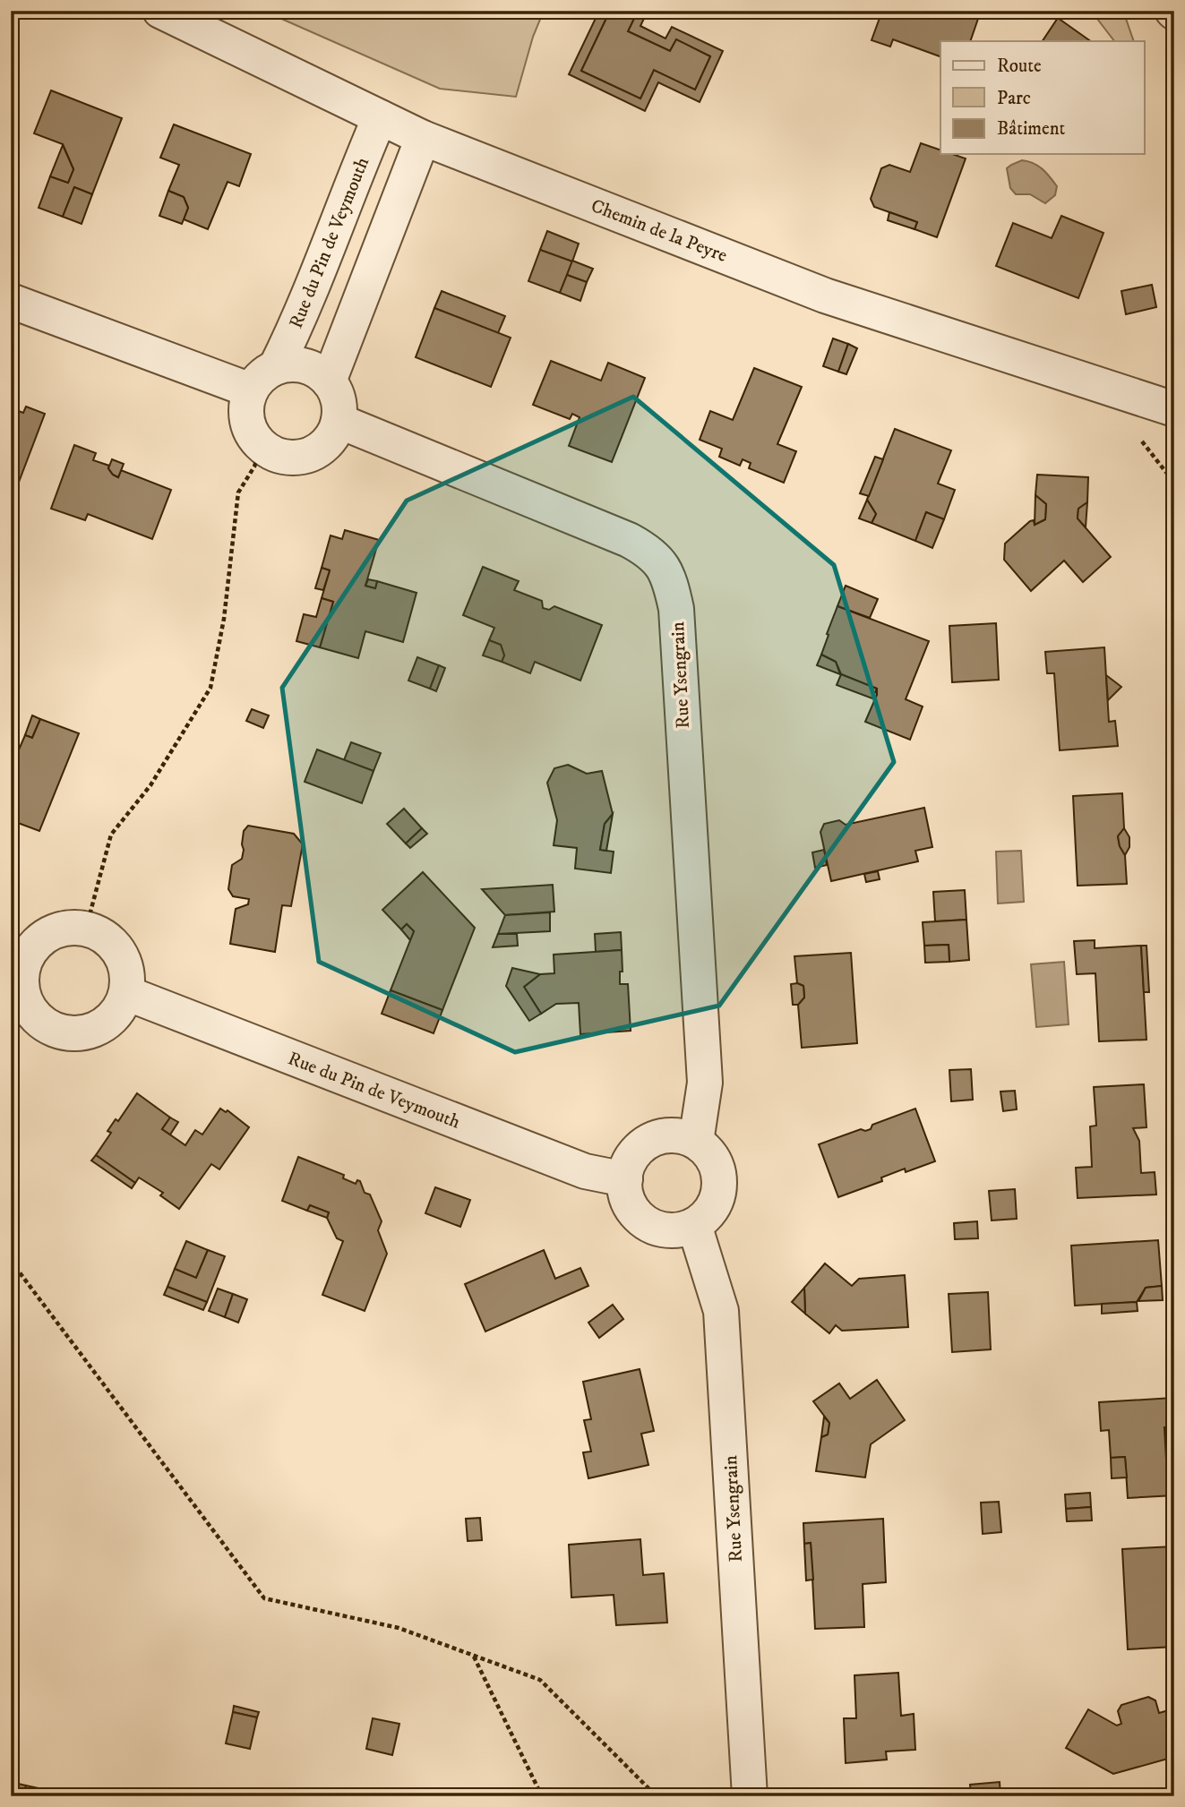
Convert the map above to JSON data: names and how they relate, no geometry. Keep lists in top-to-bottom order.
{
  "streets": {
    "street": ["Chemin de la Peyre", "Rue du Pin de Veymouth", "Rue Ysengrain"]
  },
  "crossings": [
    ["Chemin de la Peyre", "Rue du Pin de Veymouth"],
    ["Rue du Pin de Veymouth", "Rue Ysengrain"]
  ],
  "legend": ["Route", "Parc", "Bâtiment"]
}
